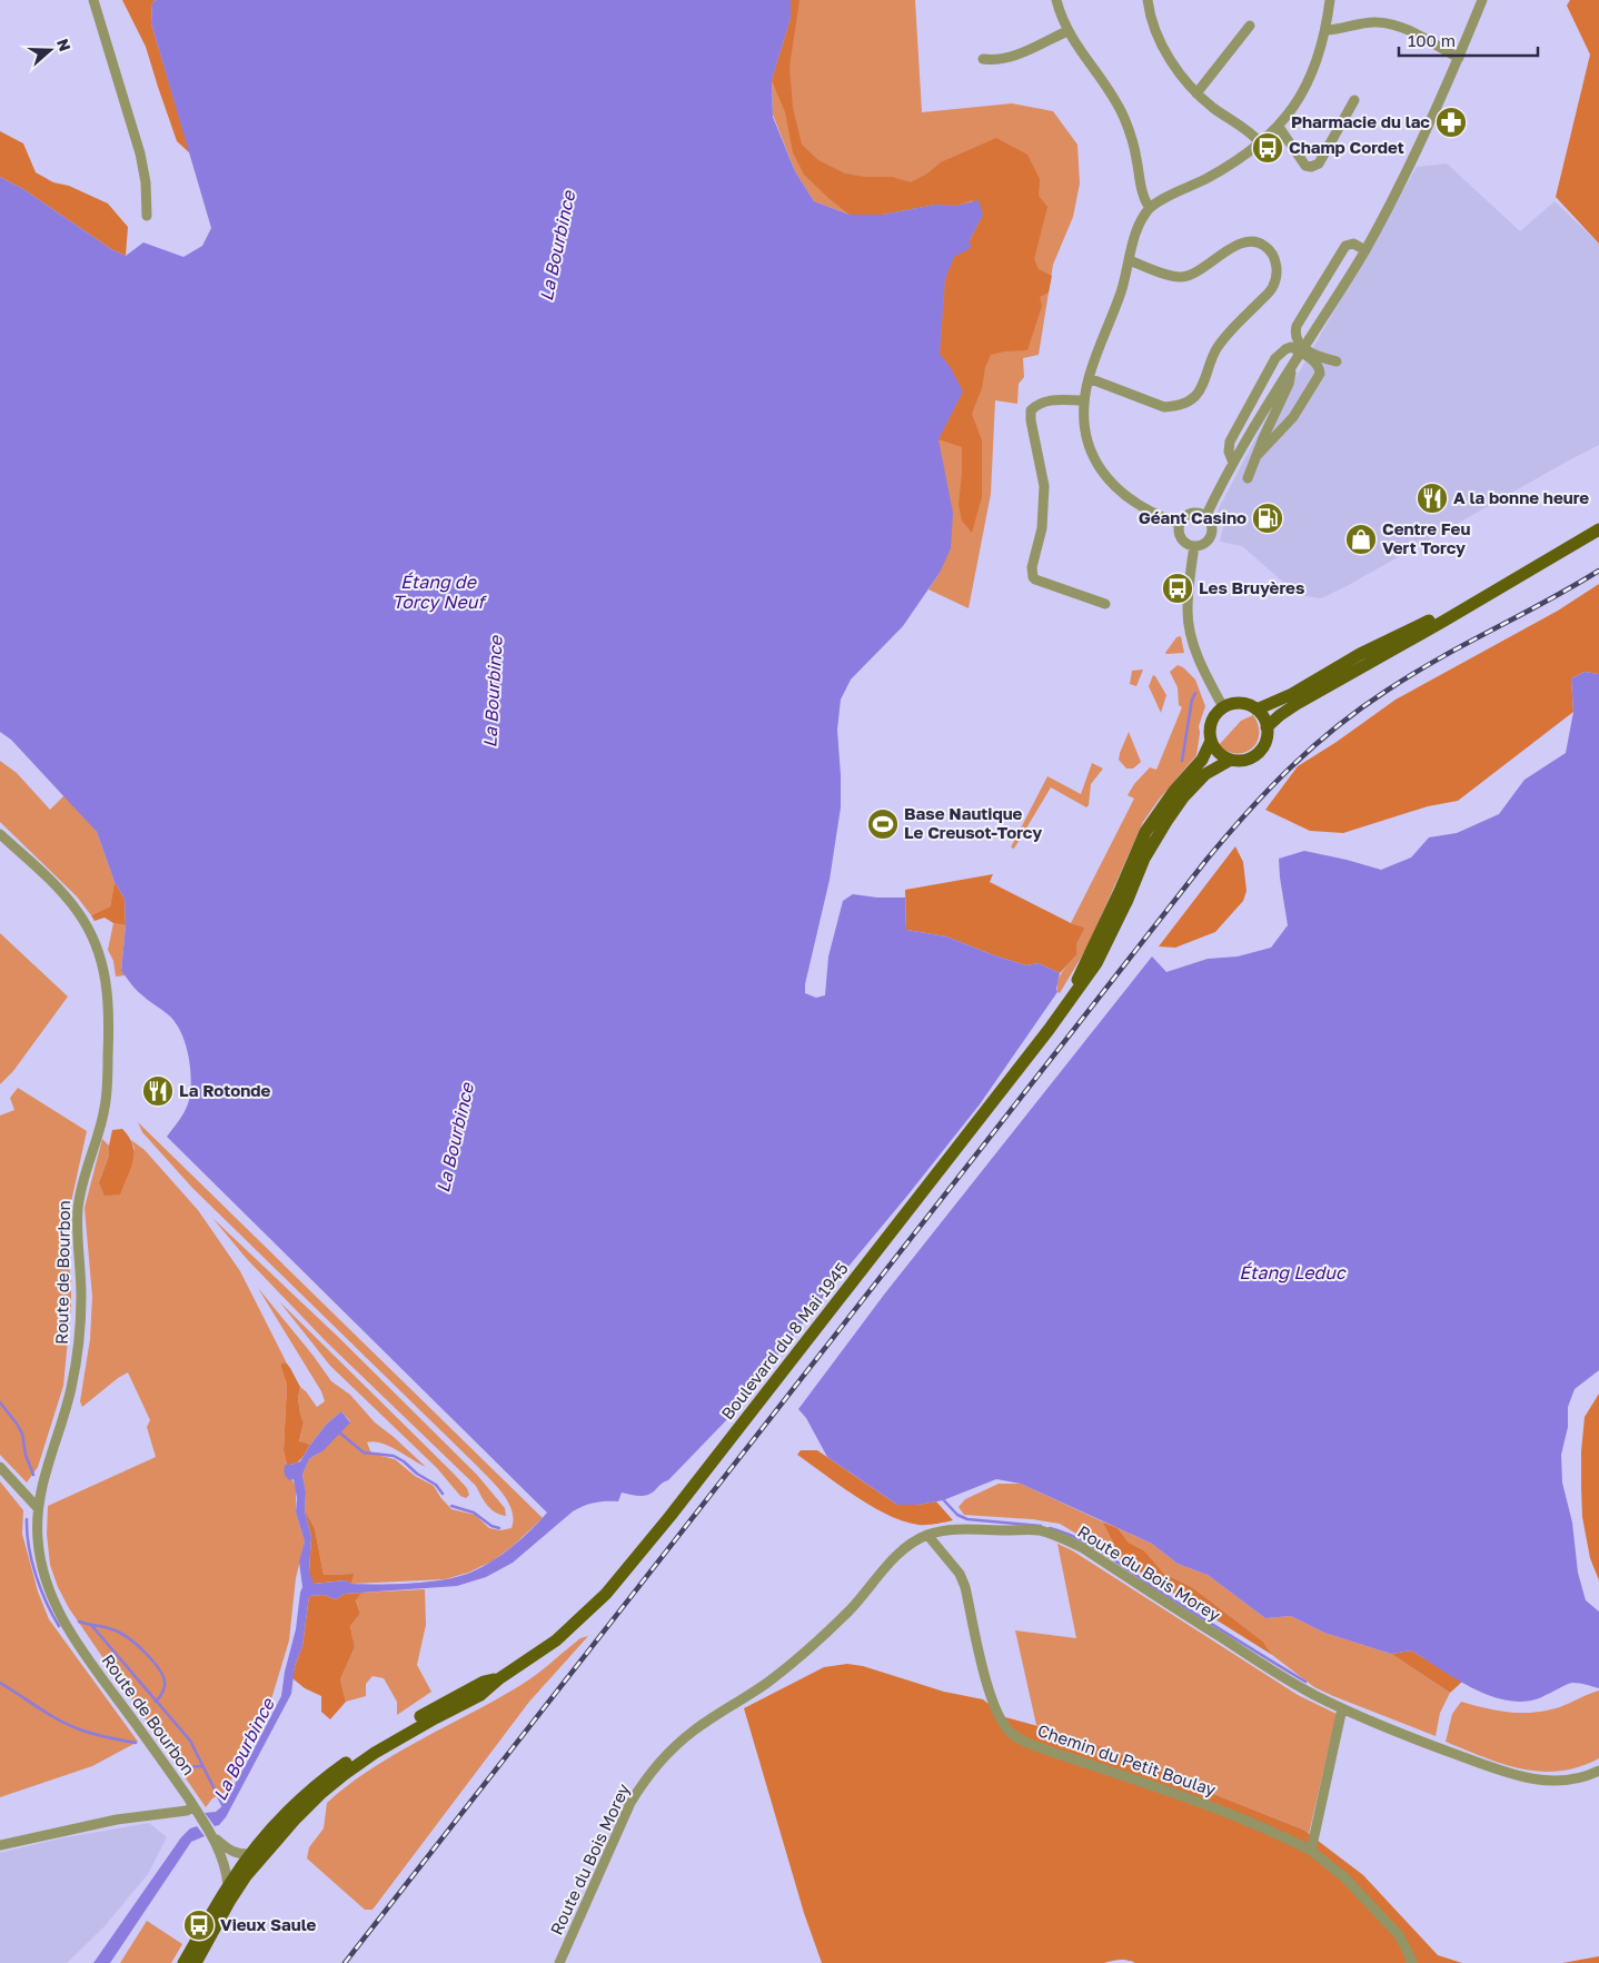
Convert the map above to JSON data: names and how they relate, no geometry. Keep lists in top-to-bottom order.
{
  "streets": {
    "main road": ["Boulevard du 8 Mai 1945"],
    "street": ["Route de Bourbon", "Route du Bois Morey", "Chemin du Petit Boulay"]
  },
  "crossings": [
    ["Route de Bourbon", "Boulevard du 8 Mai 1945"],
    ["Route du Bois Morey", "Chemin du Petit Boulay"]
  ],
  "water": ["La Bourbince", "Étang de Torcy Neuf", "Étang Leduc"],
  "places": {
    "pharmacy": ["Pharmacie du lac"],
    "bus stop": ["Champ Cordet", "Les Bruyères", "Vieux Saule"],
    "restaurant": ["A la bonne heure", "La Rotonde"],
    "fuel station": ["Géant Casino"],
    "shop": ["Centre Feu Vert Torcy"],
    "sports": ["Base Nautique Le Creusot-Torcy"]
  },
  "scale_bar": "100 m",
  "north": "right"
}
